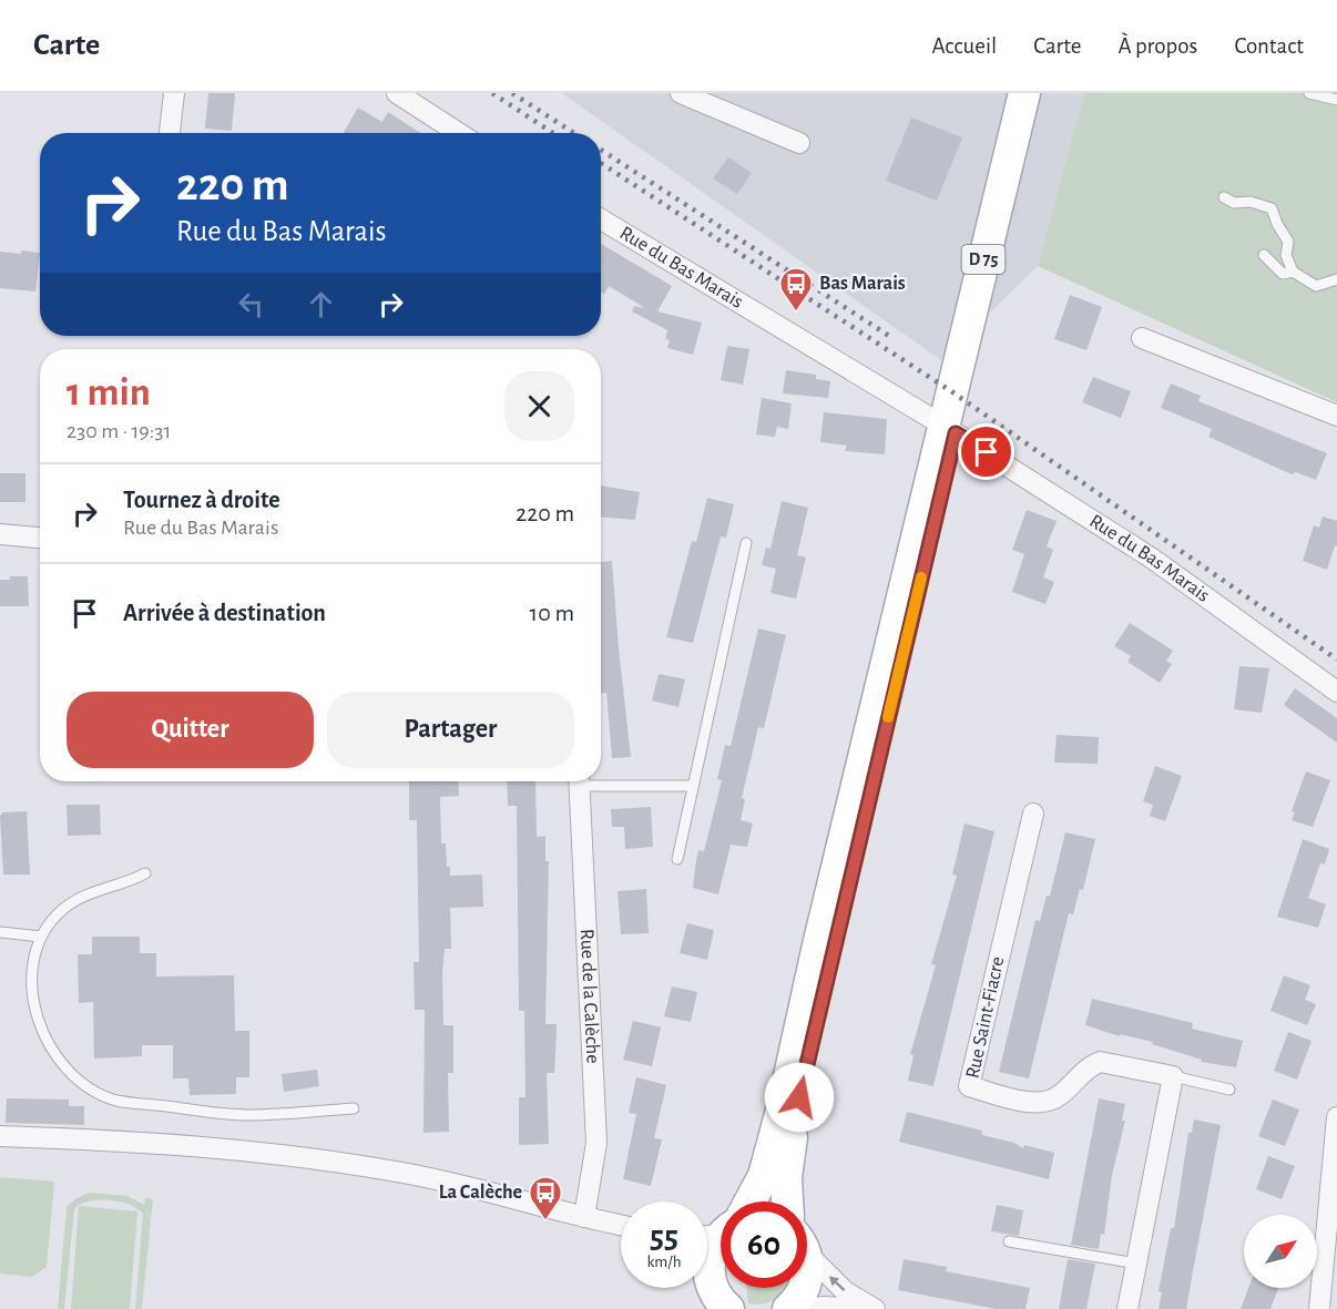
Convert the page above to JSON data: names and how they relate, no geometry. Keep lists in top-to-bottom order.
{
  "streets": {
    "main road": ["D 75"],
    "street": ["Rue du Bas Marais", "Rue de la Calèche", "Rue Saint-Fiacre"]
  },
  "crossings": [
    ["D 75", "Rue du Bas Marais"]
  ],
  "places": {
    "bus stop": ["Bas Marais", "La Calèche"]
  },
  "north": "top right",
  "page": {
    "header": "Carte",
    "nav": [
      "Accueil",
      "Carte",
      "À propos",
      "Contact"
    ],
    "turn": ["220 m", "Rue du Bas Marais"],
    "heading": ["1 min", "230 m · 19:31"],
    "list": [
      {
        "name": "Tournez à droite",
        "note": "Rue du Bas Marais",
        "value": "220 m"
      },
      {
        "name": "Arrivée à destination",
        "value": "10 m"
      }
    ],
    "buttons": ["Quitter", "Partager"],
    "speed": "55 km/h",
    "limit": "60"
  }
}
